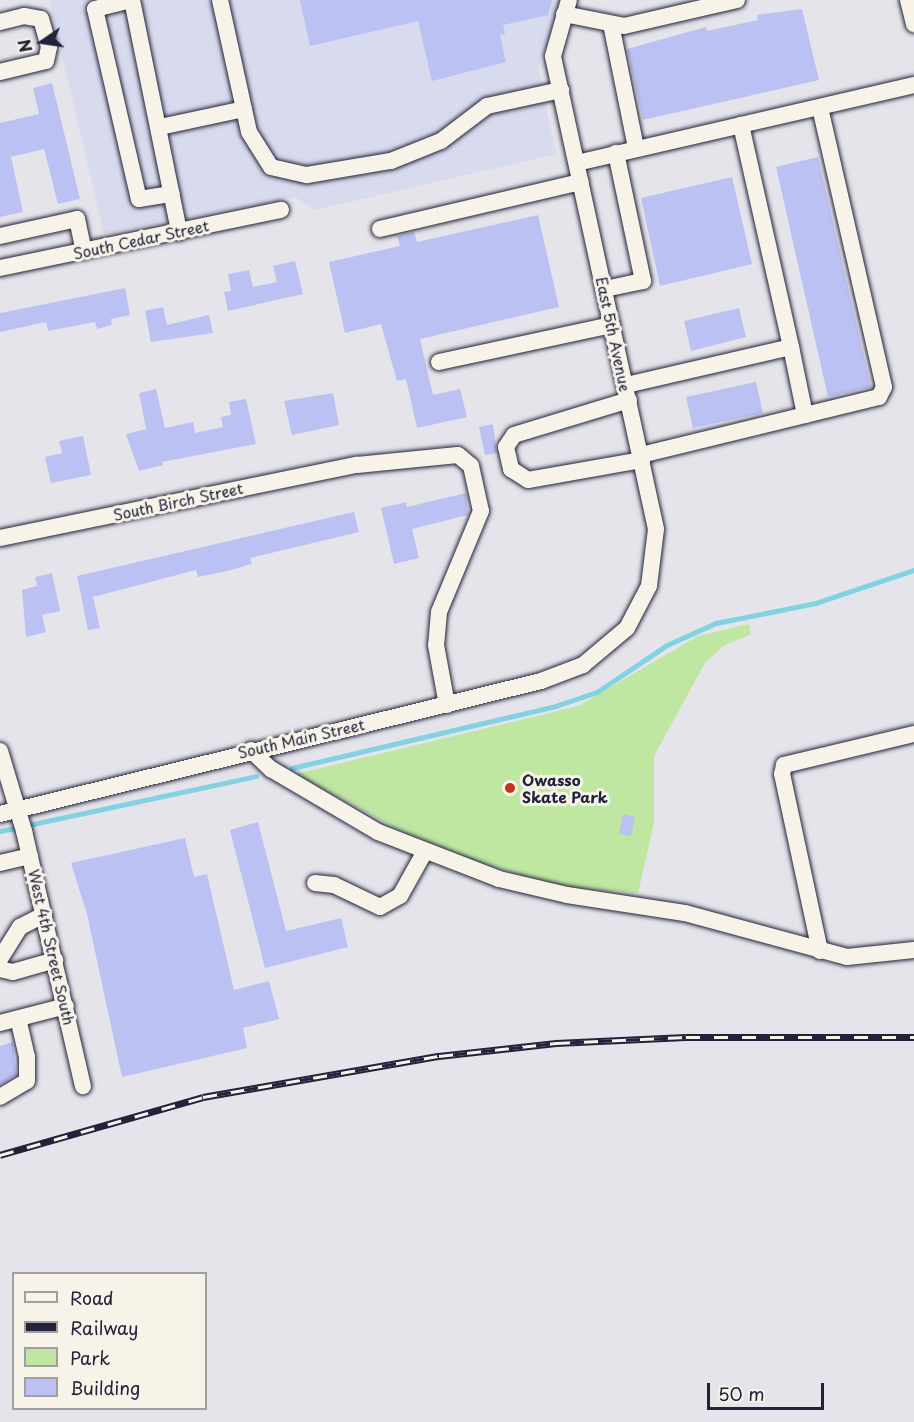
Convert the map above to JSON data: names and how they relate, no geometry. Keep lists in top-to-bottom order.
{
  "streets": {
    "street": [
      "South Cedar Street",
      "East 5th Avenue",
      "South Birch Street",
      "South Main Street",
      "West 4th Street South"
    ]
  },
  "crossings": [
    ["East 5th Avenue", "South Main Street"],
    ["South Birch Street", "South Main Street"],
    ["South Main Street", "West 4th Street South"]
  ],
  "places": ["Owasso Skate Park"],
  "legend": [
    "Road",
    "Railway",
    "Park",
    "Building"
  ],
  "scale_bar": "50 m",
  "north": "left"
}
